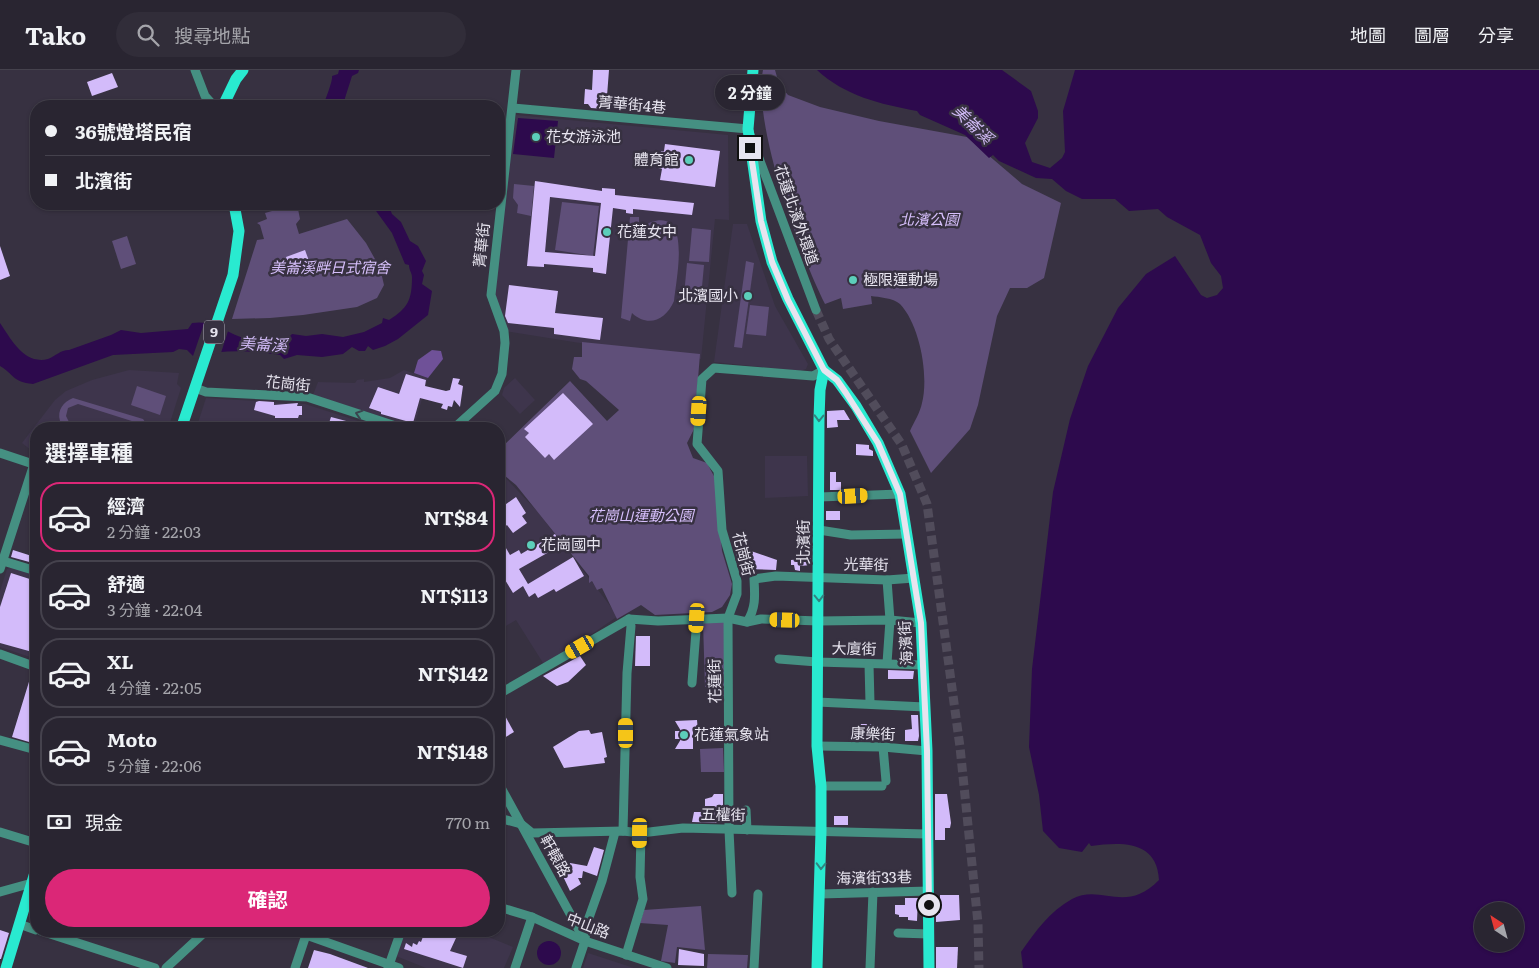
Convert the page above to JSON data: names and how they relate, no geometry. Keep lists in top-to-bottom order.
{
  "streets": {
    "main road": ["9", "北濱街", "海濱街"],
    "street": [
      "菁華街4巷",
      "花蓮北濱外環道",
      "菁華街",
      "花崗街",
      "光華街",
      "大廈街",
      "花蓮街",
      "康樂街",
      "五權街",
      "軒轅路",
      "海濱街33巷",
      "中山路"
    ]
  },
  "crossings": [
    ["菁華街4巷", "花蓮北濱外環道"],
    ["菁華街4巷", "菁華街"],
    ["9", "花崗街"],
    ["花崗街", "北濱街"],
    ["花崗街", "海濱街"],
    ["花崗街", "花蓮街"],
    ["北濱街", "光華街"],
    ["北濱街", "海濱街"],
    ["北濱街", "大廈街"],
    ["北濱街", "康樂街"],
    ["北濱街", "五權街"],
    ["北濱街", "海濱街33巷"],
    ["光華街", "海濱街"],
    ["海濱街", "大廈街"],
    ["海濱街", "康樂街"],
    ["海濱街", "五權街"],
    ["海濱街", "海濱街33巷"],
    ["花蓮街", "五權街"],
    ["五權街", "軒轅路"],
    ["軒轅路", "中山路"]
  ],
  "one_way": ["北濱街"],
  "water": ["美崙溪"],
  "parks": ["北濱公園", "美崙溪畔日式宿舍", "花崗山運動公園"],
  "places": [
    "花女游泳池",
    "體育館",
    "花蓮女中",
    "極限運動場",
    "北濱國小",
    "花崗國中",
    "花蓮氣象站"
  ],
  "north": "top left",
  "page": {
    "header": "Tako",
    "search": "搜尋地點",
    "nav": ["地圖", "圖層", "分享"],
    "bubble": "2 分鐘",
    "banner": ["36號燈塔民宿", "北濱街"],
    "heading": "選擇車種",
    "list": [
      {
        "name": "經濟",
        "note": "2 分鐘 · 22:03",
        "value": "NT$84"
      },
      {
        "name": "舒適",
        "note": "3 分鐘 · 22:04",
        "value": "NT$113"
      },
      {
        "name": "XL",
        "note": "4 分鐘 · 22:05",
        "value": "NT$142"
      },
      {
        "name": "Moto",
        "note": "5 分鐘 · 22:06",
        "value": "NT$148"
      }
    ],
    "pay": ["現金", "770 m"],
    "buttons": "確認"
  }
}
